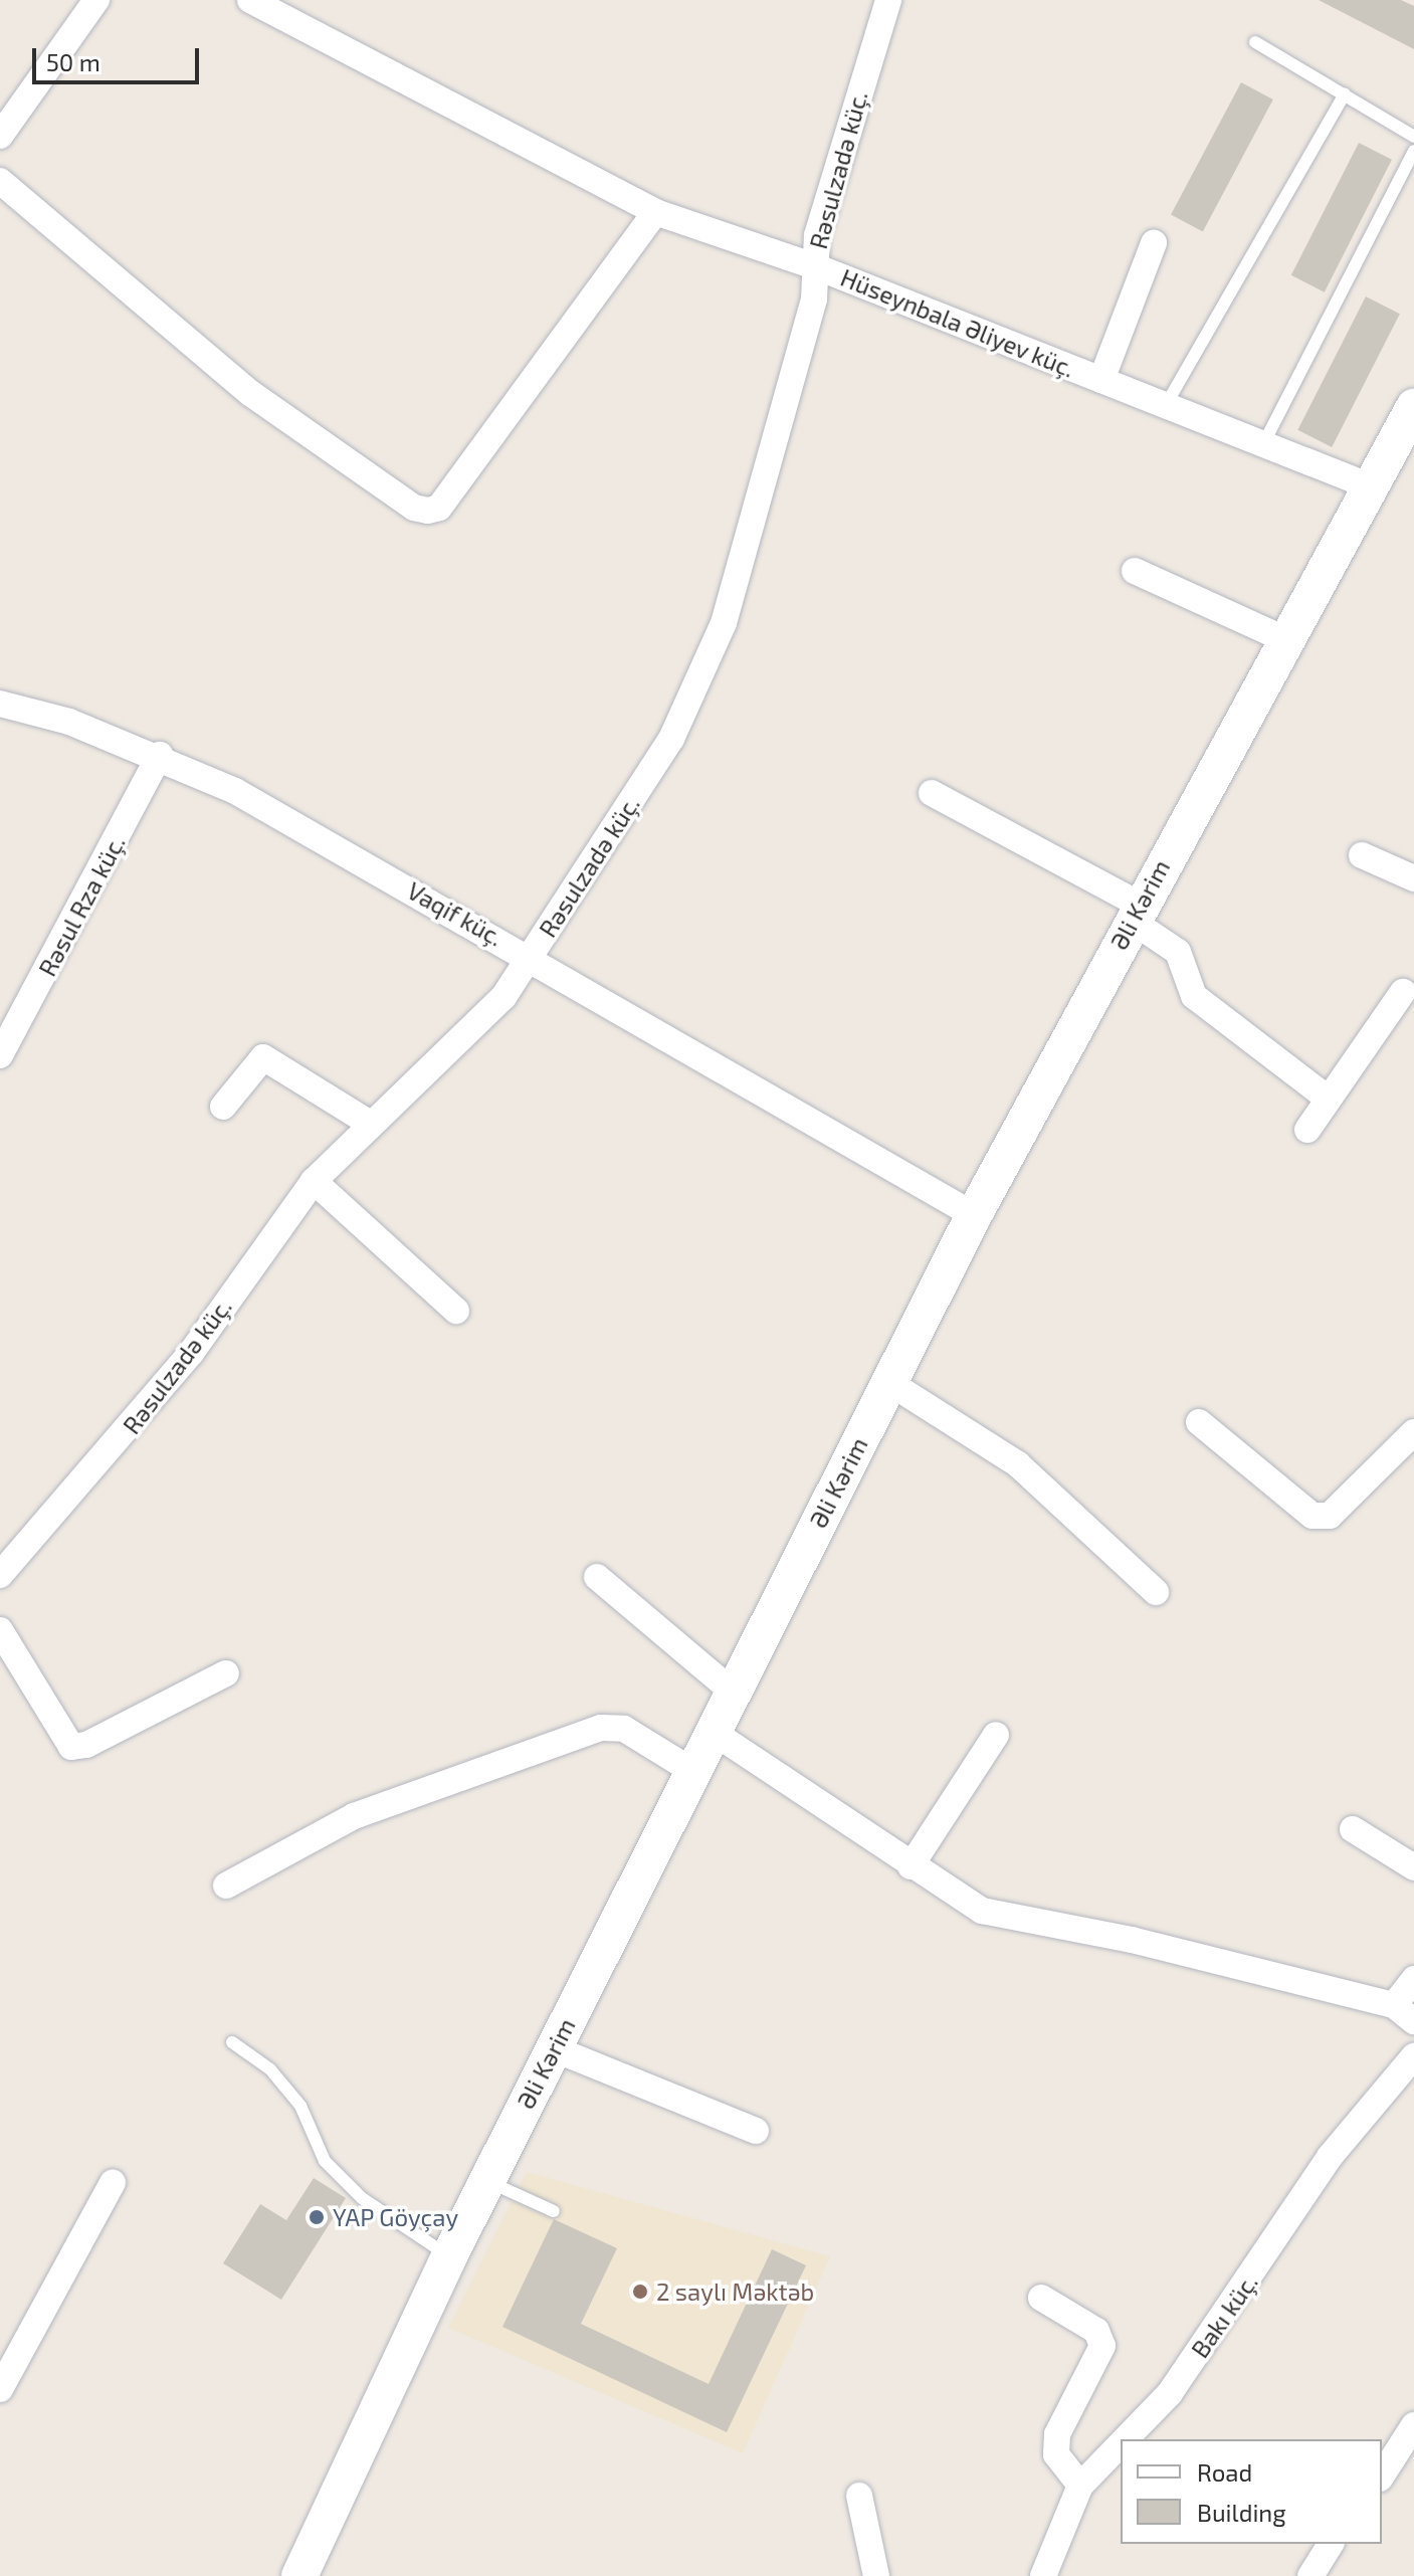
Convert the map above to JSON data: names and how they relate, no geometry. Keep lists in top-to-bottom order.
{
  "streets": {
    "main road": ["Əli Kərim"],
    "street": [
      "Rəsulzadə küç.",
      "Hüseynbala Əliyev küç.",
      "Rəsul Rza küç.",
      "Vaqif küç.",
      "Bakı küç."
    ]
  },
  "crossings": [
    ["Rəsulzadə küç.", "Hüseynbala Əliyev küç."],
    ["Rəsulzadə küç.", "Vaqif küç."],
    ["Hüseynbala Əliyev küç.", "Əli Kərim"],
    ["Əli Kərim", "Vaqif küç."],
    ["Rəsul Rza küç.", "Vaqif küç."]
  ],
  "places": ["YAP Göyçay", "2 saylı Məktəb"],
  "legend": ["Road", "Building"],
  "scale_bar": "50 m"
}
